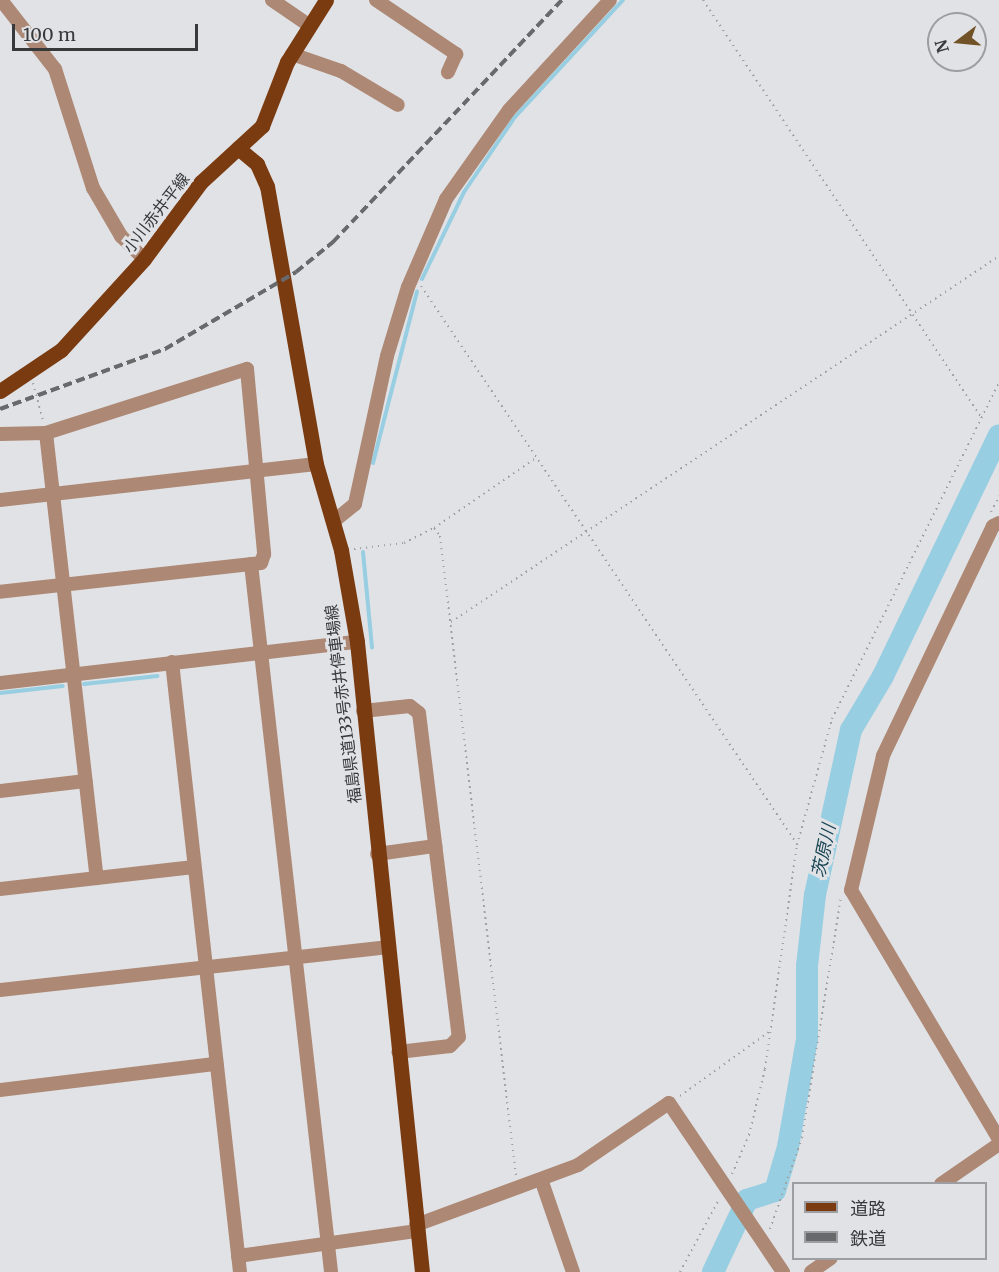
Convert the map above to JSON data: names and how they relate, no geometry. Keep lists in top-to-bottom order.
{
  "streets": {
    "main road": ["小川赤井平線", "福島県道133号赤井停車場線"]
  },
  "crossings": [
    ["小川赤井平線", "福島県道133号赤井停車場線"]
  ],
  "water": ["茨原川"],
  "legend": ["道路", "鉄道"],
  "scale_bar": "100 m",
  "north": "left"
}
